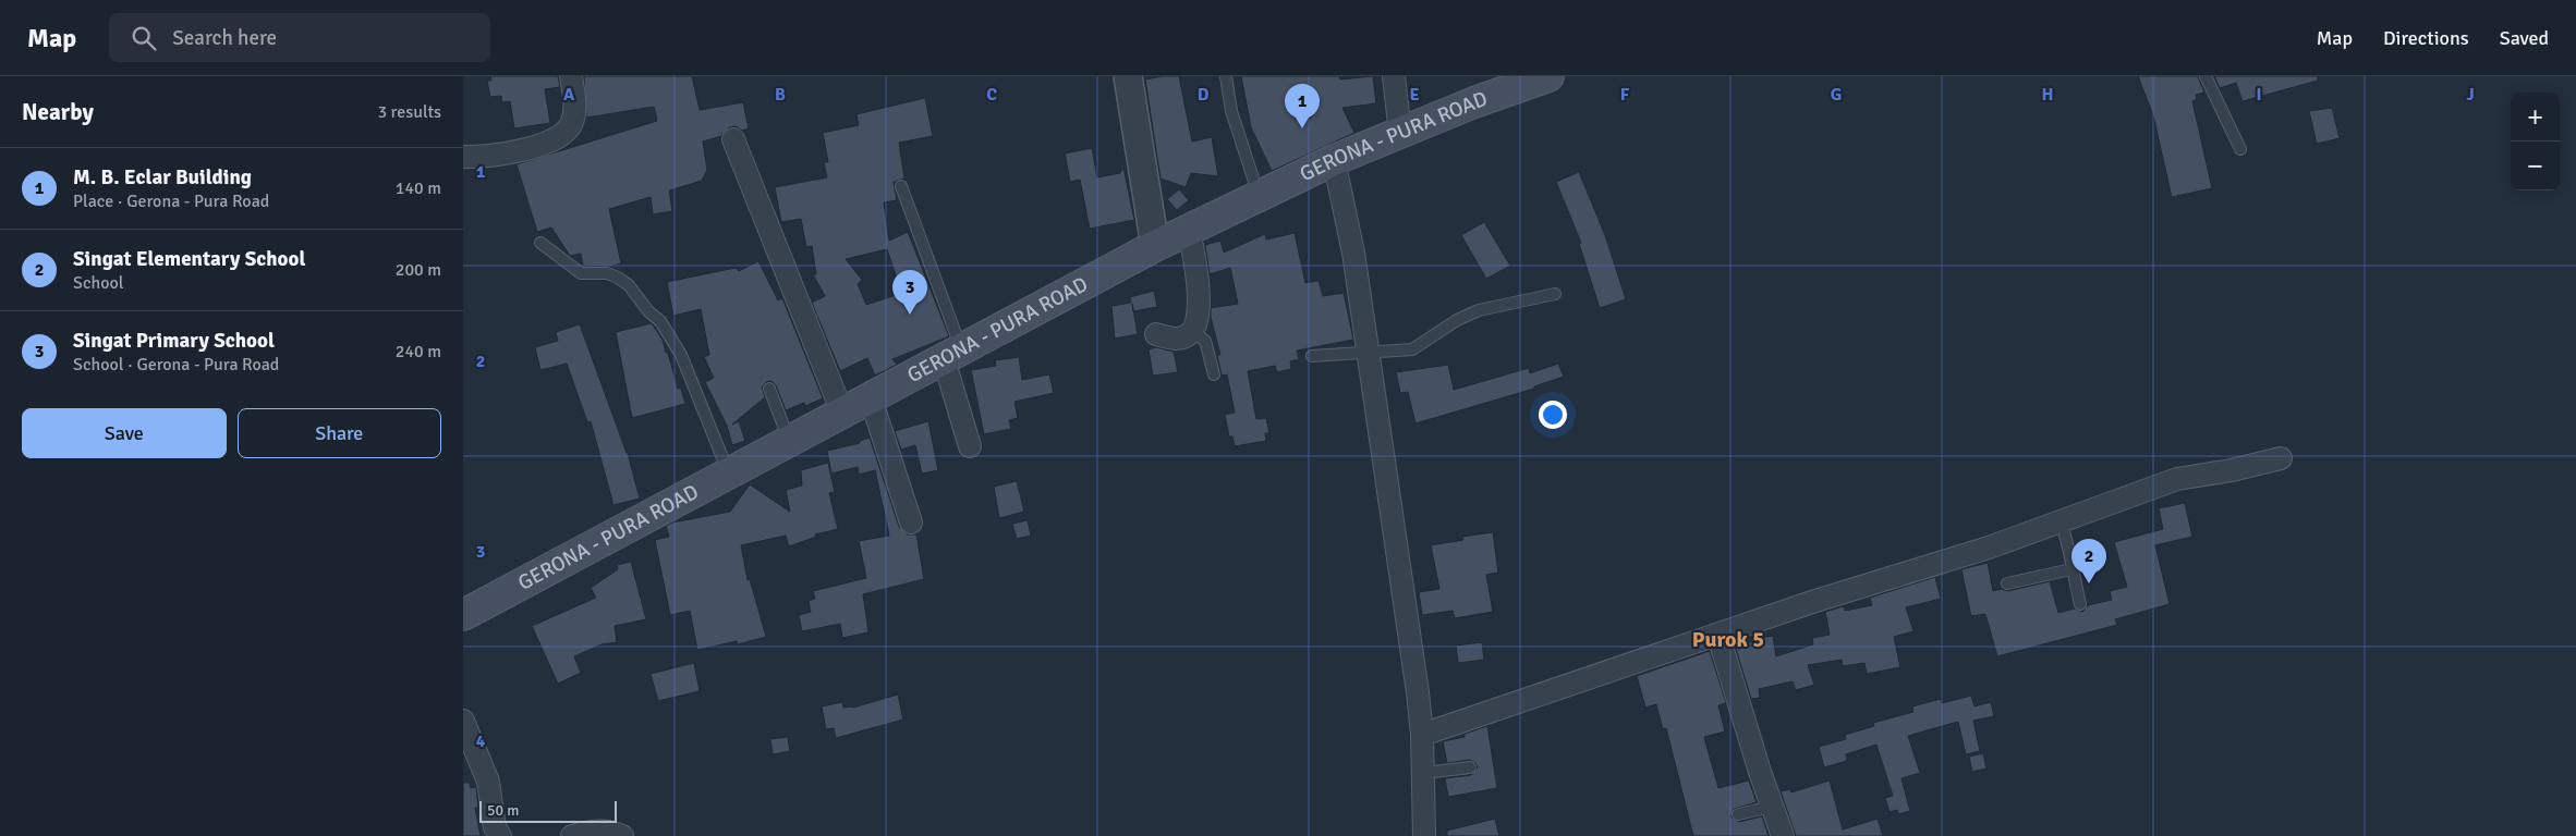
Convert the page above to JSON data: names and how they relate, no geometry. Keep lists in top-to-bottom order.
{
  "streets": {
    "main road": ["GERONA - PURA ROAD"]
  },
  "districts": ["Purok 5"],
  "scale_bar": "50 m",
  "page": {
    "header": "Map",
    "search": "Search here",
    "nav": ["Map", "Directions", "Saved"],
    "heading": ["Nearby", "3 results"],
    "pins": ["1", "3", "2"],
    "map_buttons": ["+", "−"],
    "list": [
      {
        "mark": "1",
        "name": "M. B. Eclar Building",
        "note": "Place · Gerona - Pura Road",
        "value": "140 m"
      },
      {
        "mark": "2",
        "name": "Singat Elementary School",
        "note": "School",
        "value": "200 m"
      },
      {
        "mark": "3",
        "name": "Singat Primary School",
        "note": "School · Gerona - Pura Road",
        "value": "240 m"
      }
    ],
    "buttons": ["Save", "Share"],
    "scale": "50 m"
  },
  "grid": {
    "columns": [
      "A",
      "B",
      "C",
      "D",
      "E",
      "F",
      "G",
      "H",
      "I",
      "J"
    ],
    "rows": [
      "1",
      "2",
      "3",
      "4"
    ]
  }
}
